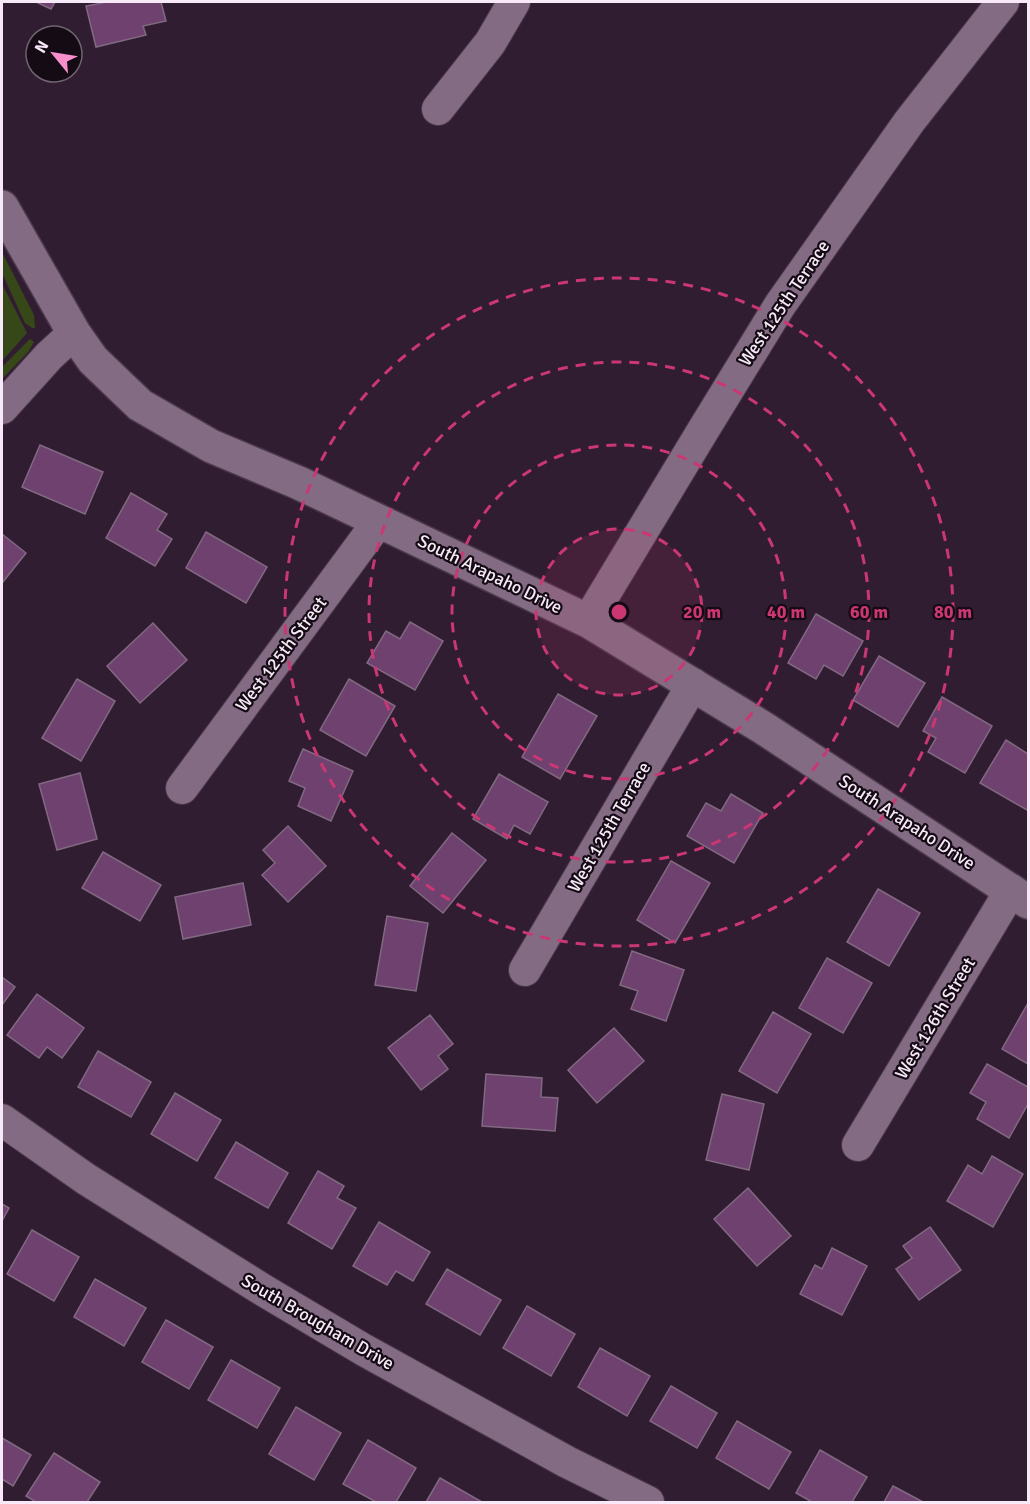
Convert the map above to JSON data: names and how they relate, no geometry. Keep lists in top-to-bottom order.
{
  "streets": {
    "street": [
      "West 125th Terrace",
      "South Arapaho Drive",
      "West 125th Street",
      "West 126th Street",
      "South Brougham Drive"
    ]
  },
  "crossings": [
    ["West 125th Terrace", "South Arapaho Drive"],
    ["South Arapaho Drive", "West 125th Street"],
    ["South Arapaho Drive", "West 126th Street"]
  ],
  "north": "top left",
  "rings": [
    "20 m",
    "40 m",
    "60 m",
    "80 m"
  ]
}
